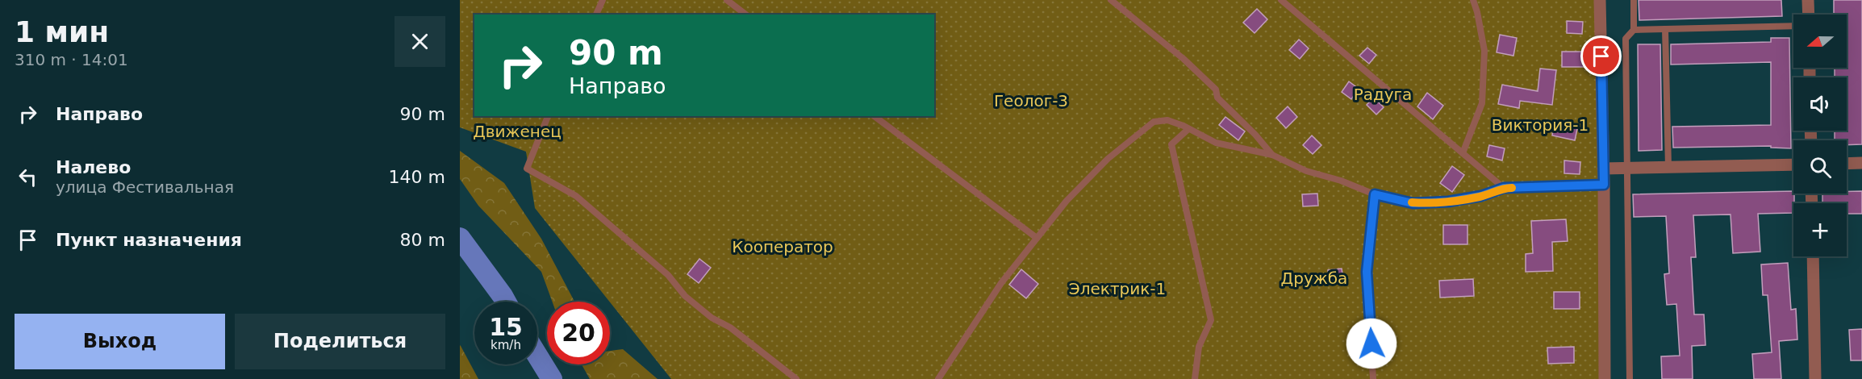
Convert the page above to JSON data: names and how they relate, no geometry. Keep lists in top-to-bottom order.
{
  "parks": [
    "Радуга",
    "Геолог-3",
    "Виктория-1",
    "Движенец",
    "Кооператор",
    "Дружба",
    "Электрик-1"
  ],
  "north": "left",
  "page": {
    "heading": ["1 мин", "310 m · 14:01"],
    "map_buttons": "+",
    "turn": ["90 m", "Направо"],
    "list": [
      {
        "name": "Направо",
        "value": "90 m"
      },
      {
        "name": "Налево",
        "note": "улица Фестивальная",
        "value": "140 m"
      },
      {
        "name": "Пункт назначения",
        "value": "80 m"
      }
    ],
    "speed": "15 km/h",
    "limit": "20",
    "buttons": ["Выход", "Поделиться"]
  }
}
